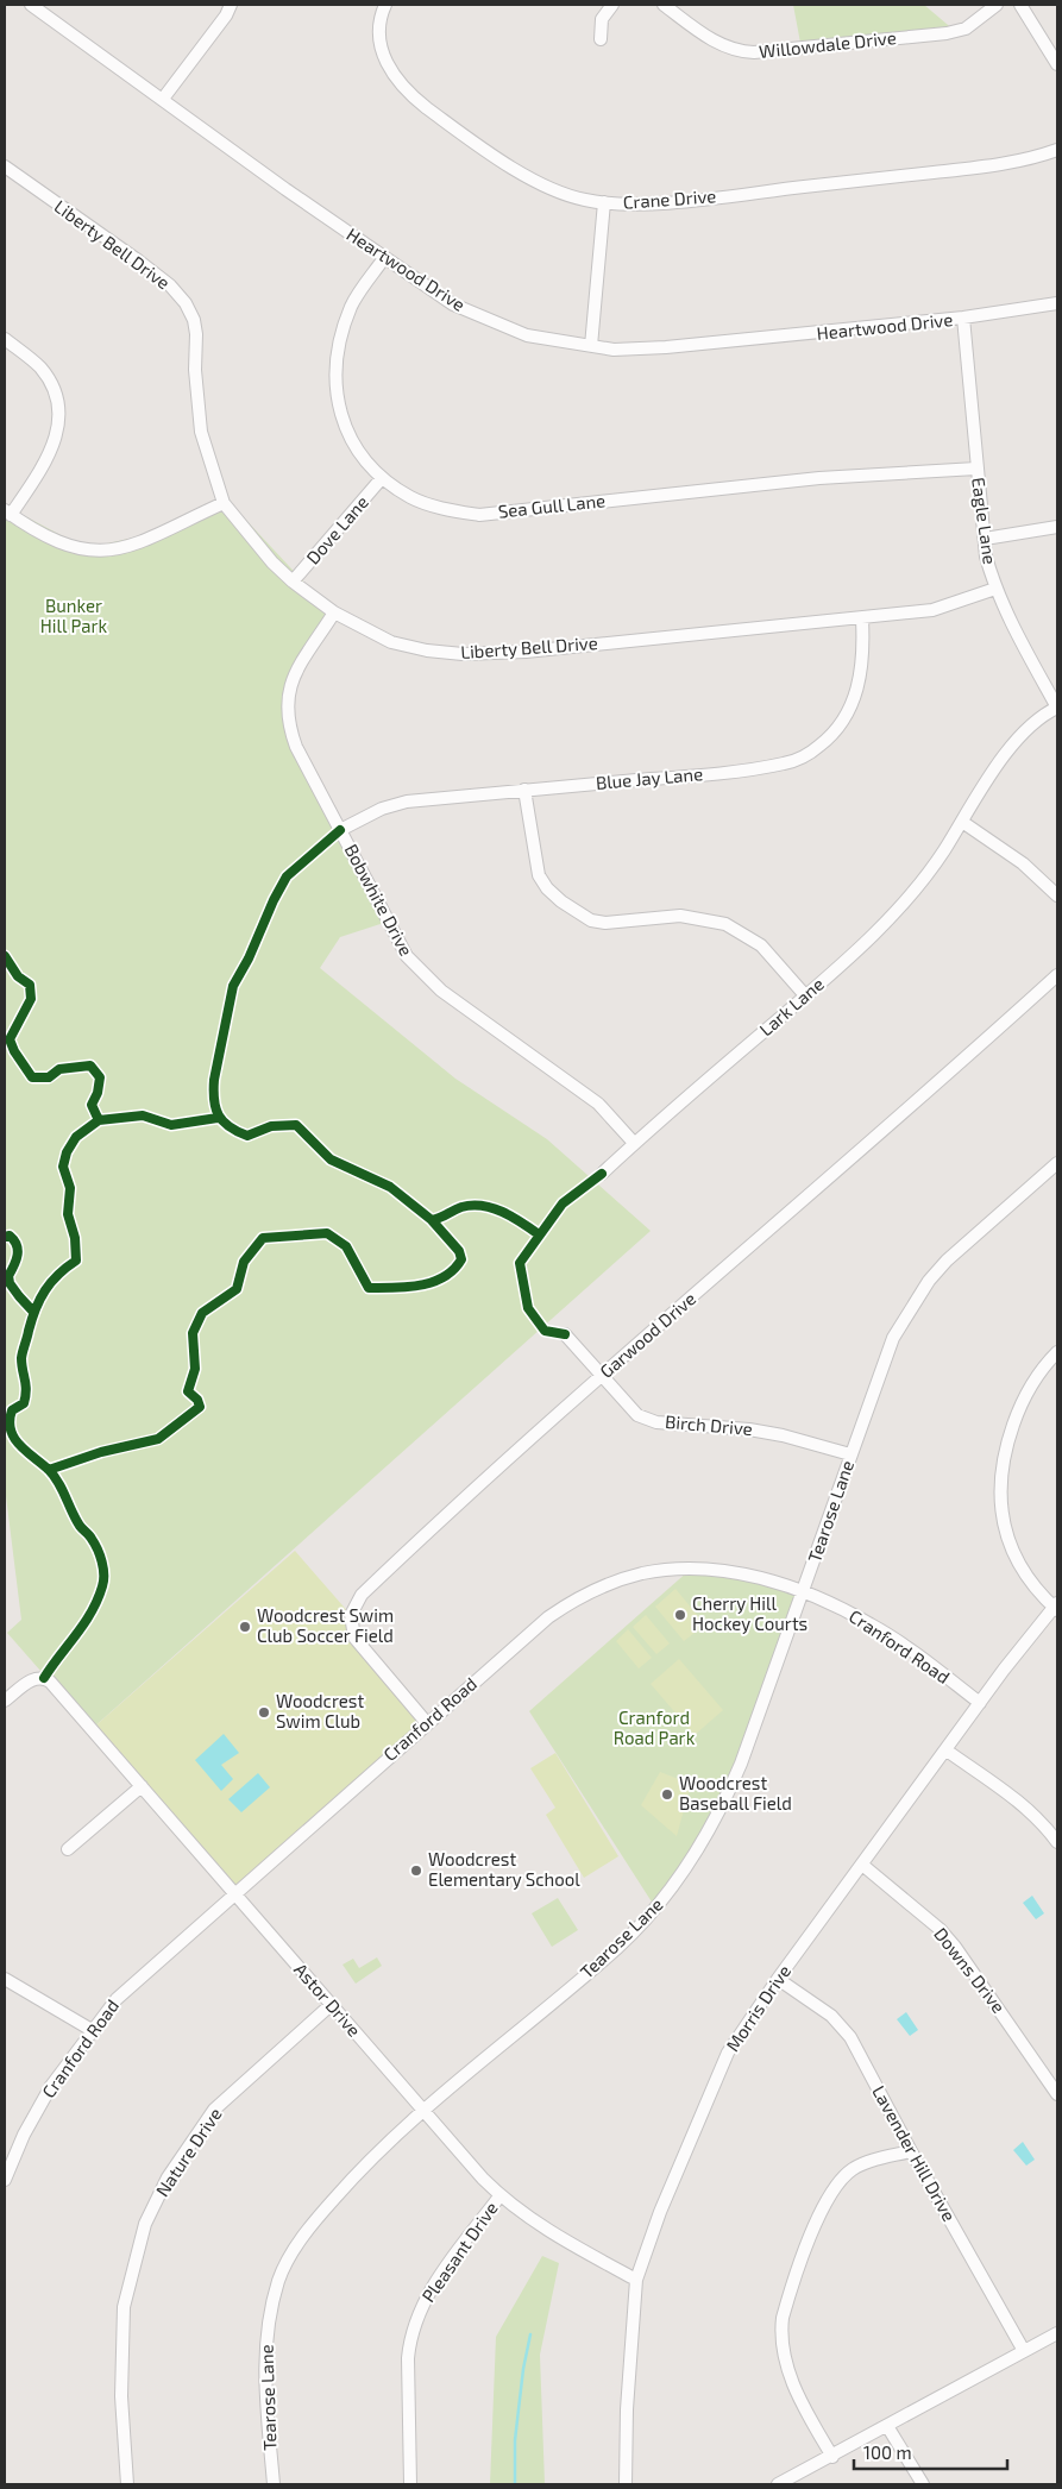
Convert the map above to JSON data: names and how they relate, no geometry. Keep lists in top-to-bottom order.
{
  "streets": {
    "street": [
      "Willowdale Drive",
      "Crane Drive",
      "Liberty Bell Drive",
      "Heartwood Drive",
      "Sea Gull Lane",
      "Eagle Lane",
      "Dove Lane",
      "Blue Jay Lane",
      "Bobwhite Drive",
      "Lark Lane",
      "Garwood Drive",
      "Birch Drive",
      "Tearose Lane",
      "Cranford Road",
      "Downs Drive",
      "Astor Drive",
      "Morris Drive",
      "Nature Drive",
      "Lavender Hill Drive",
      "Pleasant Drive"
    ]
  },
  "crossings": [
    ["Liberty Bell Drive", "Eagle Lane"],
    ["Liberty Bell Drive", "Dove Lane"],
    ["Liberty Bell Drive", "Blue Jay Lane"],
    ["Liberty Bell Drive", "Bobwhite Drive"],
    ["Heartwood Drive", "Sea Gull Lane"],
    ["Heartwood Drive", "Eagle Lane"],
    ["Sea Gull Lane", "Eagle Lane"],
    ["Sea Gull Lane", "Dove Lane"],
    ["Eagle Lane", "Lark Lane"],
    ["Blue Jay Lane", "Bobwhite Drive"],
    ["Bobwhite Drive", "Lark Lane"],
    ["Garwood Drive", "Birch Drive"],
    ["Garwood Drive", "Cranford Road"],
    ["Birch Drive", "Tearose Lane"],
    ["Tearose Lane", "Cranford Road"],
    ["Tearose Lane", "Astor Drive"],
    ["Cranford Road", "Astor Drive"],
    ["Cranford Road", "Morris Drive"],
    ["Downs Drive", "Morris Drive"],
    ["Astor Drive", "Morris Drive"],
    ["Astor Drive", "Nature Drive"],
    ["Astor Drive", "Pleasant Drive"],
    ["Morris Drive", "Lavender Hill Drive"]
  ],
  "parks": ["Bunker Hill Park", "Cranford Road Park"],
  "places": [
    "Cherry Hill Hockey Courts",
    "Woodcrest Swim Club Soccer Field",
    "Woodcrest Swim Club",
    "Woodcrest Baseball Field",
    "Woodcrest Elementary School"
  ],
  "scale_bar": "100 m"
}
